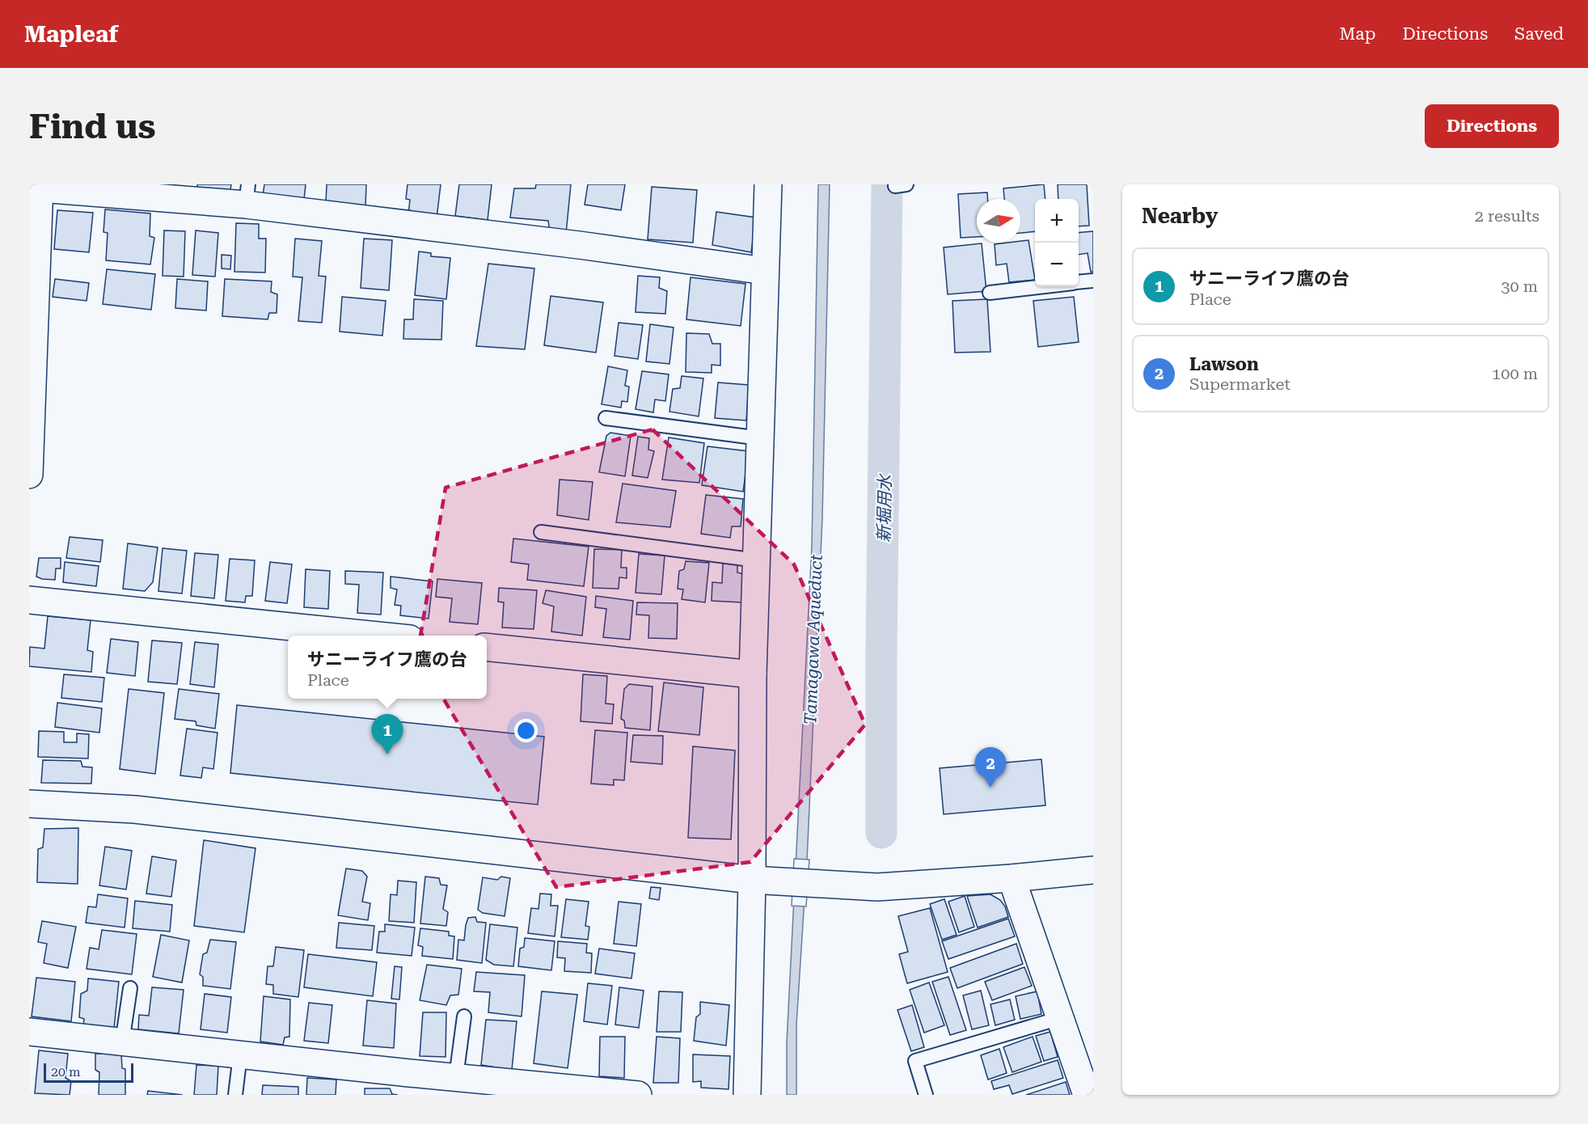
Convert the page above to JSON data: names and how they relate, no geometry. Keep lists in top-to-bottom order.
{
  "water": ["新堀用水", "Tamagawa Aqueduct"],
  "scale_bar": "20 m",
  "north": "right",
  "page": {
    "header": "Mapleaf",
    "nav": ["Map", "Directions", "Saved"],
    "buttons": "Directions",
    "title": "Find us",
    "heading": ["Nearby", "2 results"],
    "map_buttons": ["+", "−"],
    "list": [
      {
        "mark": "1",
        "name": "サニーライフ鷹の台",
        "note": "Place",
        "value": "30 m"
      },
      {
        "mark": "2",
        "name": "Lawson",
        "note": "Supermarket",
        "value": "100 m"
      }
    ],
    "popup": ["サニーライフ鷹の台", "Place"],
    "pins": ["1", "2"],
    "scale": "20 m"
  }
}
